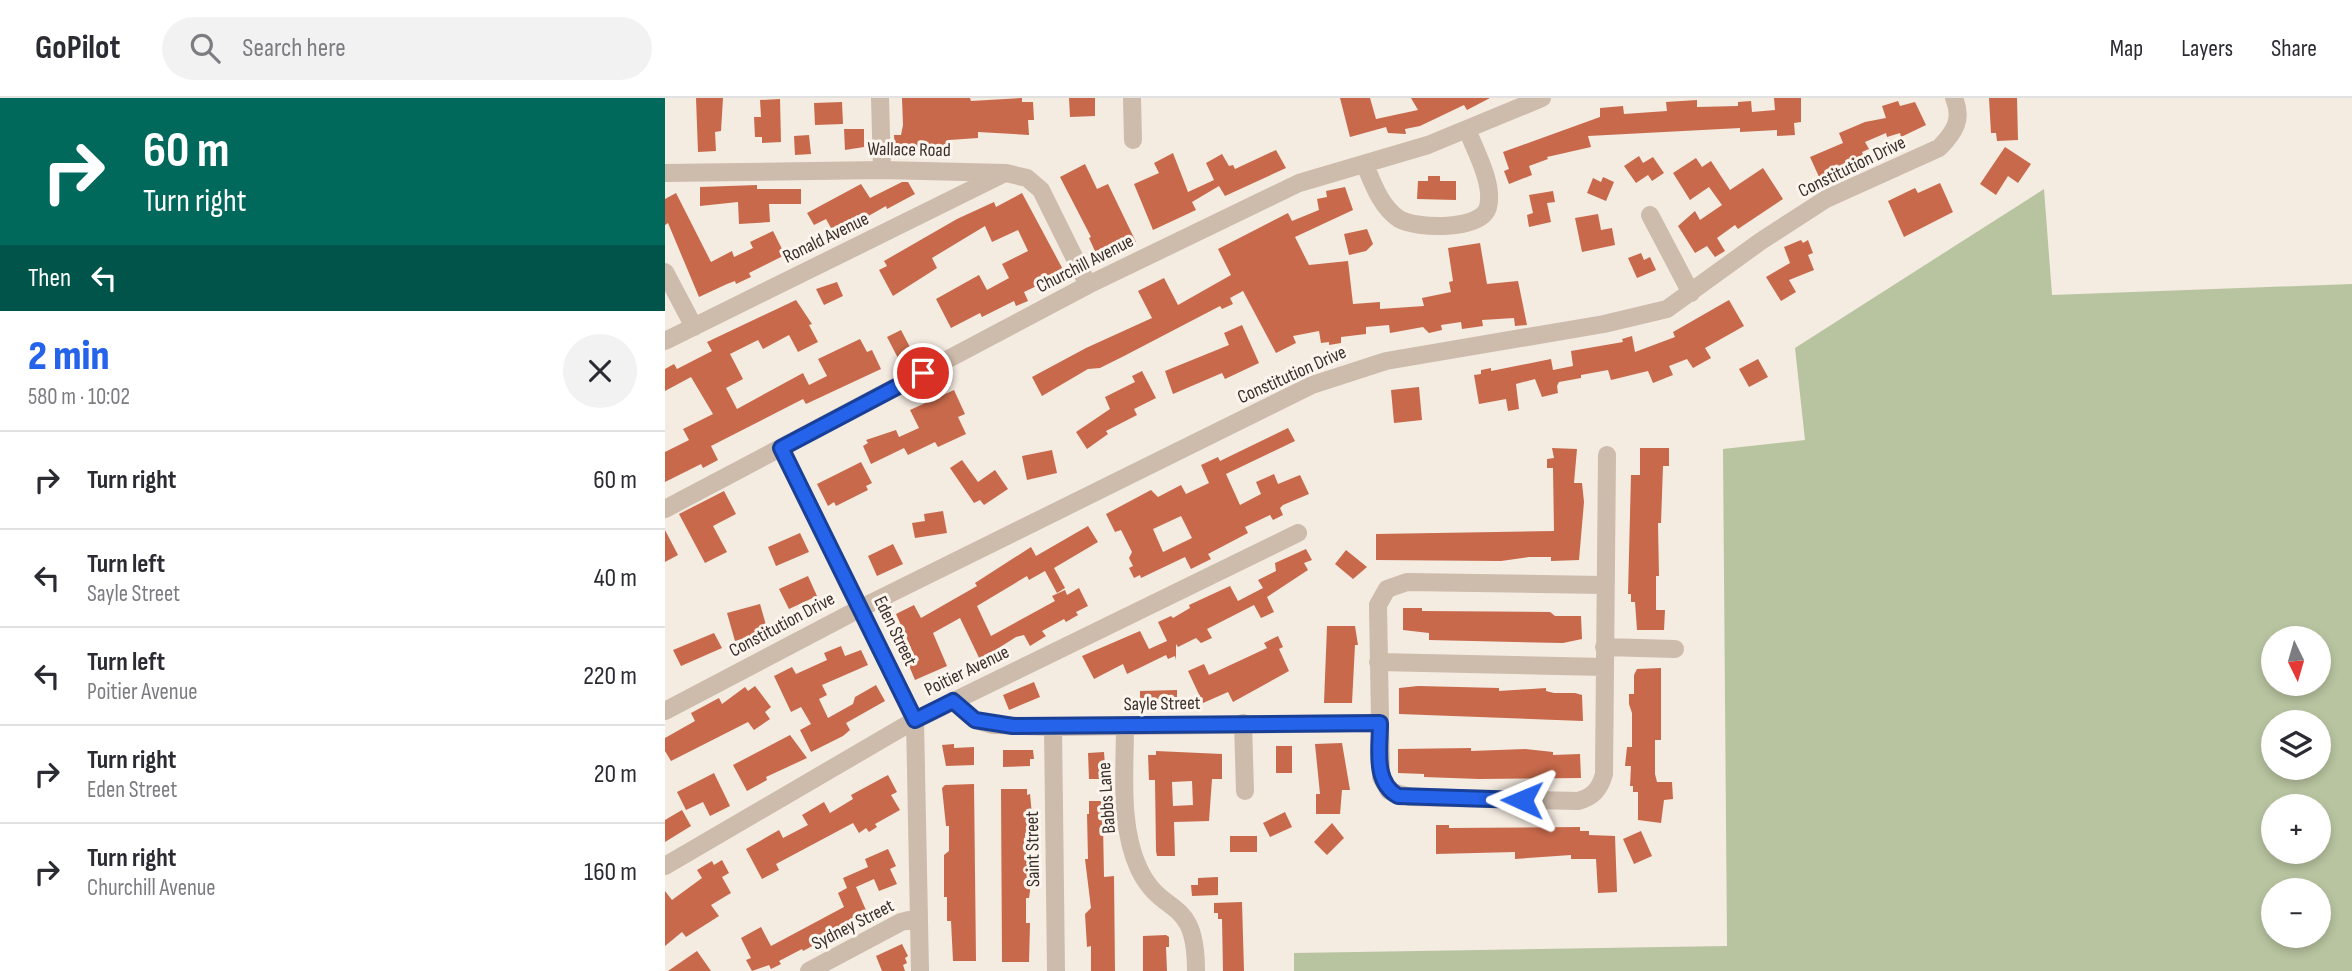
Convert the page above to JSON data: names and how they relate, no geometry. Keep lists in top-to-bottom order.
{
  "streets": {
    "street": [
      "Wallace Road",
      "Constitution Drive",
      "Ronald Avenue",
      "Churchill Avenue",
      "Eden Street",
      "Poitier Avenue",
      "Sayle Street",
      "Babbs Lane",
      "Saint Street",
      "Sydney Street"
    ]
  },
  "crossings": [
    ["Wallace Road", "Ronald Avenue"],
    ["Wallace Road", "Churchill Avenue"],
    ["Constitution Drive", "Eden Street"],
    ["Churchill Avenue", "Eden Street"],
    ["Eden Street", "Poitier Avenue"],
    ["Eden Street", "Sydney Street"],
    ["Poitier Avenue", "Sayle Street"],
    ["Sayle Street", "Babbs Lane"],
    ["Sayle Street", "Saint Street"]
  ],
  "north": "bottom",
  "page": {
    "header": "GoPilot",
    "search": "Search here",
    "nav": ["Map", "Layers", "Share"],
    "turn": ["60 m", "Turn right"],
    "then": "Then",
    "heading": ["2 min", "580 m · 10:02"],
    "list": [
      {
        "name": "Turn right",
        "value": "60 m"
      },
      {
        "name": "Turn left",
        "note": "Sayle Street",
        "value": "40 m"
      },
      {
        "name": "Turn left",
        "note": "Poitier Avenue",
        "value": "220 m"
      },
      {
        "name": "Turn right",
        "note": "Eden Street",
        "value": "20 m"
      },
      {
        "name": "Turn right",
        "note": "Churchill Avenue",
        "value": "160 m"
      }
    ],
    "map_buttons": ["+", "−"]
  }
}
